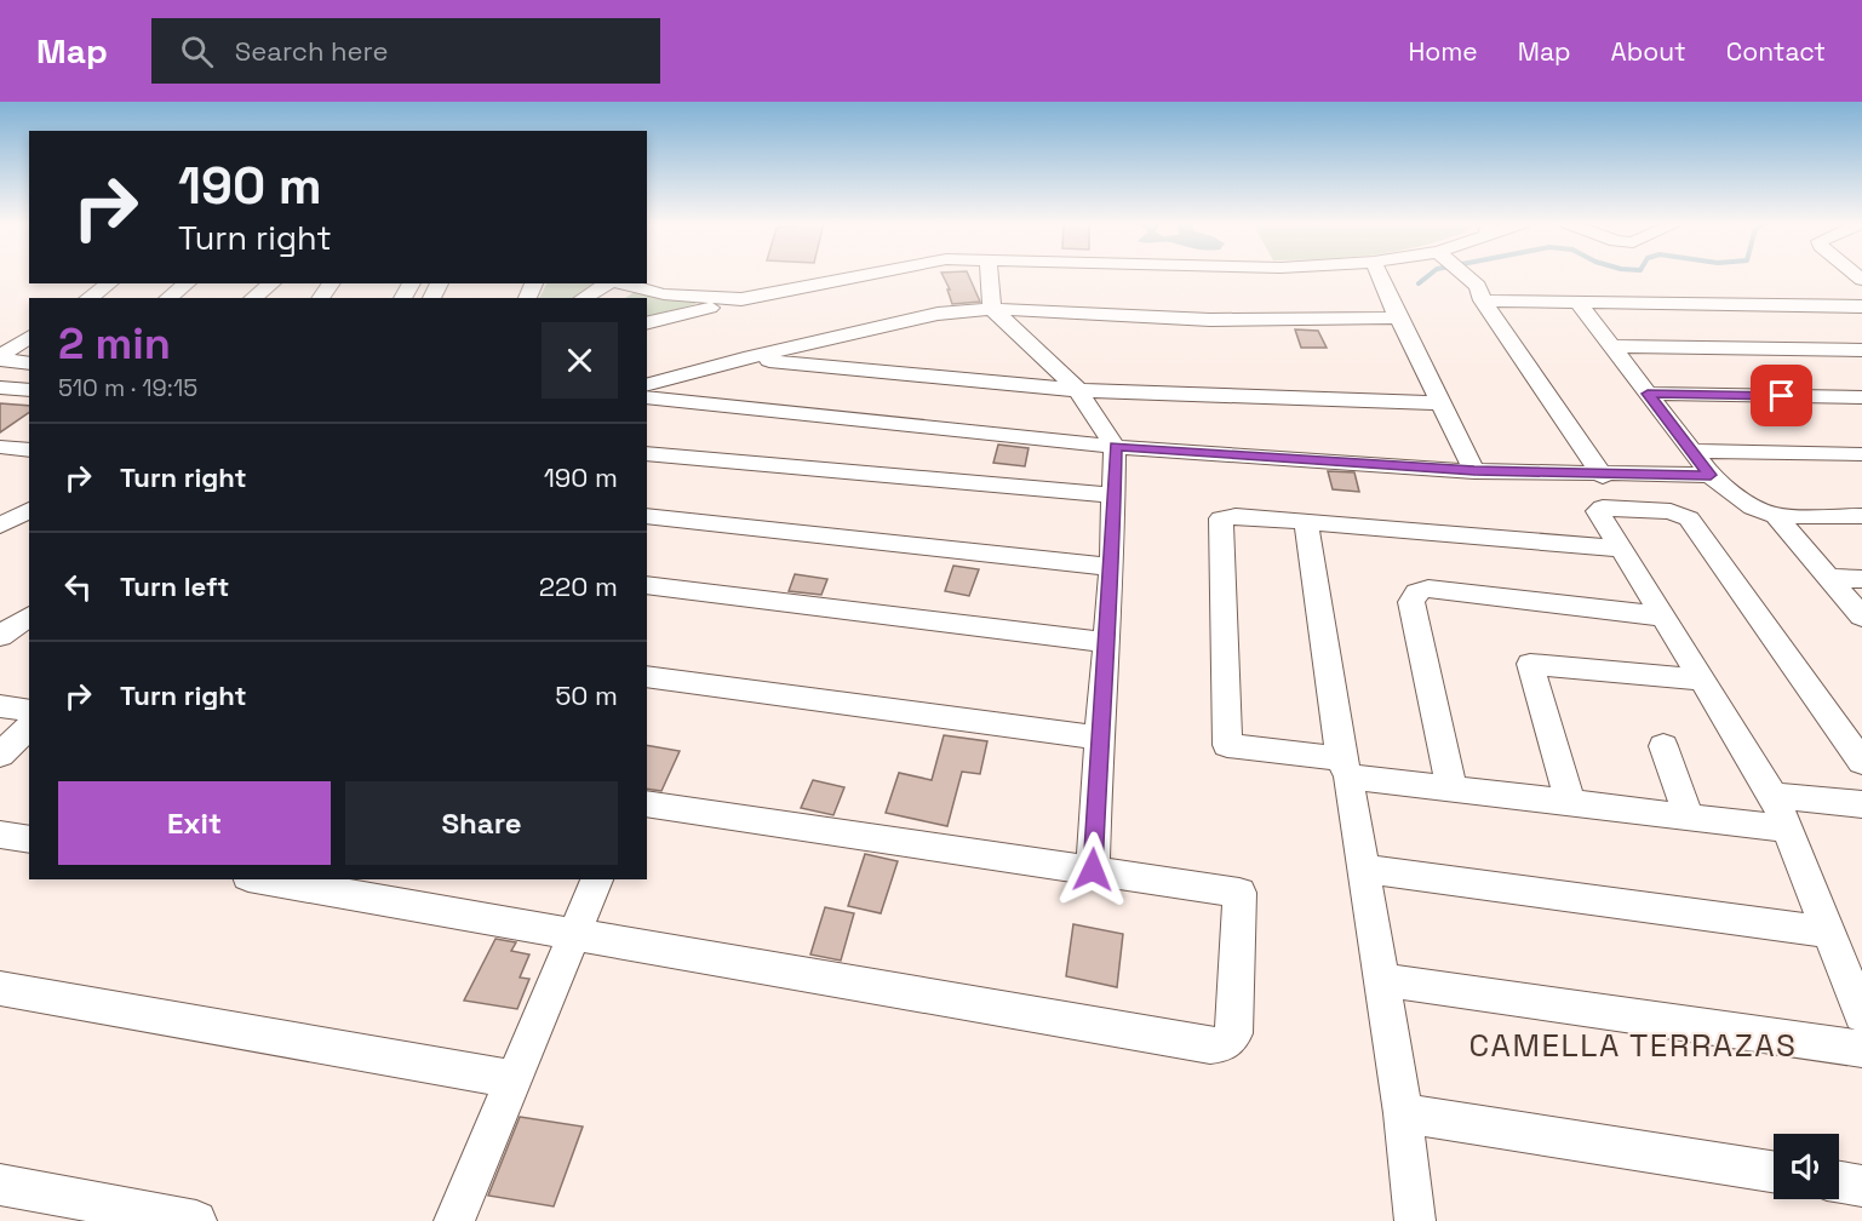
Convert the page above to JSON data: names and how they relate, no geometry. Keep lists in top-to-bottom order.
{
  "districts": ["CAMELLA TERRAZAS"],
  "page": {
    "header": "Map",
    "search": "Search here",
    "nav": [
      "Home",
      "Map",
      "About",
      "Contact"
    ],
    "turn": ["190 m", "Turn right"],
    "heading": ["2 min", "510 m · 19:15"],
    "list": [
      {
        "name": "Turn right",
        "value": "190 m"
      },
      {
        "name": "Turn left",
        "value": "220 m"
      },
      {
        "name": "Turn right",
        "value": "50 m"
      }
    ],
    "buttons": ["Exit", "Share"]
  }
}
